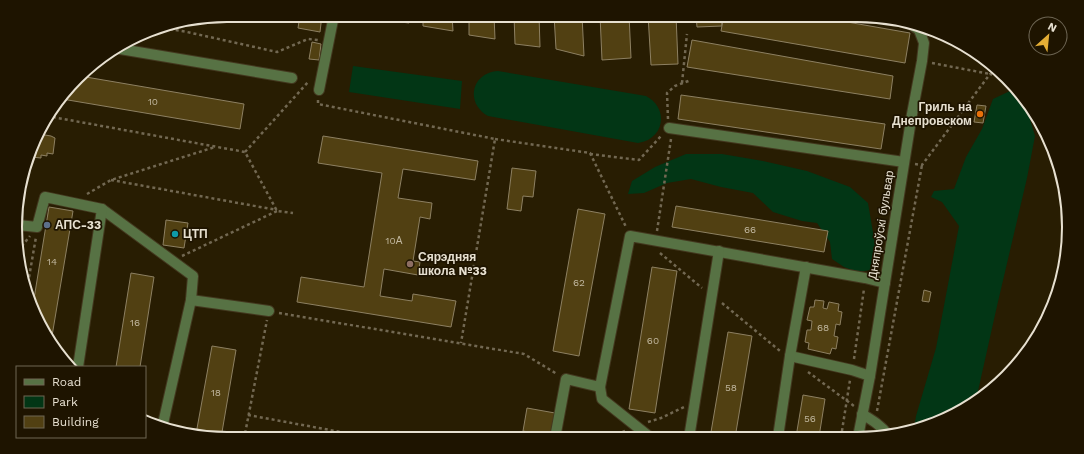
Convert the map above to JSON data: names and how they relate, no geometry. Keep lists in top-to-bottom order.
{
  "streets": {
    "street": ["Дняпроўскі бульвар"]
  },
  "places": [
    "Гриль на Днепровском",
    "АПС-33",
    "ЦТП",
    "Сярэдняя школа №33"
  ],
  "house_numbers": [
    "10",
    "66",
    "10А",
    "14",
    "62",
    "16",
    "68",
    "60",
    "58",
    "18",
    "56"
  ],
  "legend": ["Road", "Park", "Building"],
  "north": "top right"
}
